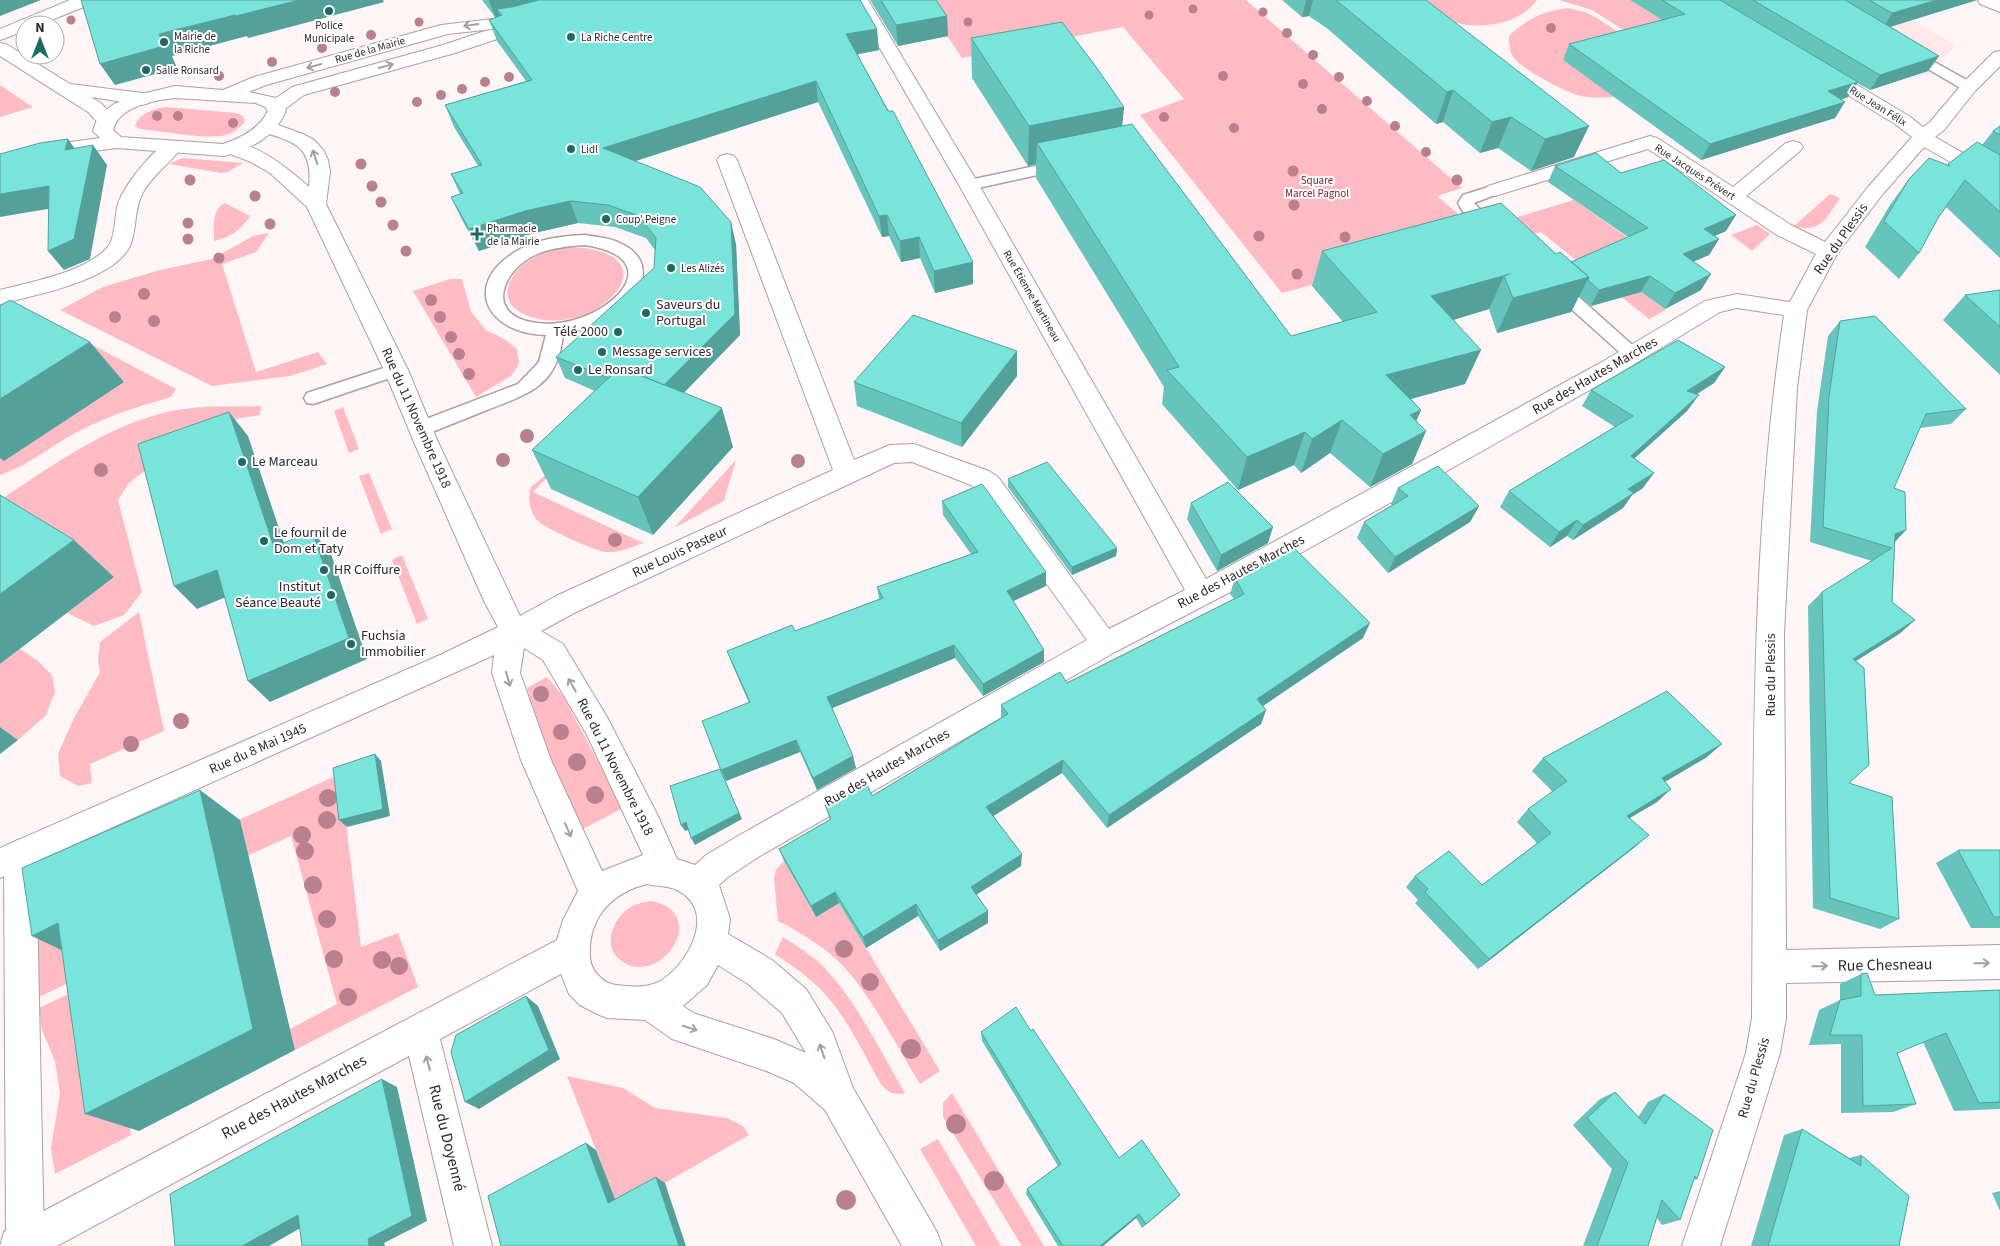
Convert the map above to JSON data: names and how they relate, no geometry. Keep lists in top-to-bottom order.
{
  "streets": {
    "street": [
      "Rue de la Mairie",
      "Rue Jean Félix",
      "Rue Jacques Prévert",
      "Rue du Plessis",
      "Rue Étienne Martineau",
      "Rue des Hautes Marches",
      "Rue du 11 Novembre 1918",
      "Rue Louis Pasteur",
      "Rue du 8 Mai 1945",
      "Rue Chesneau",
      "Rue du Doyenné"
    ]
  },
  "crossings": [
    ["Rue Jean Félix", "Rue du Plessis"],
    ["Rue Jacques Prévert", "Rue du Plessis"],
    ["Rue du Plessis", "Rue des Hautes Marches"],
    ["Rue du Plessis", "Rue Chesneau"],
    ["Rue Étienne Martineau", "Rue des Hautes Marches"],
    ["Rue des Hautes Marches", "Rue du 11 Novembre 1918"],
    ["Rue des Hautes Marches", "Rue Louis Pasteur"],
    ["Rue des Hautes Marches", "Rue du Doyenné"],
    ["Rue du 11 Novembre 1918", "Rue Louis Pasteur"],
    ["Rue du 11 Novembre 1918", "Rue du 8 Mai 1945"],
    ["Rue Louis Pasteur", "Rue du 8 Mai 1945"]
  ],
  "one_way": ["Rue Chesneau", "Rue du Doyenné"],
  "parks": ["Square Marcel Pagnol"],
  "places": {
    "other": [
      "Police Municipale",
      "La Riche Centre",
      "Mairie de la Riche",
      "Salle Ronsard",
      "Lidl",
      "Coup' Peigne",
      "Les Alizés",
      "Saveurs du Portugal",
      "Télé 2000",
      "Message services",
      "Le Ronsard",
      "Le Marceau",
      "Le fournil de Dom et Taty",
      "HR Coiffure",
      "Institut Séance Beauté",
      "Fuchsia Immobilier"
    ],
    "health": ["Pharmacie de la Mairie"]
  },
  "north": "top"
}
